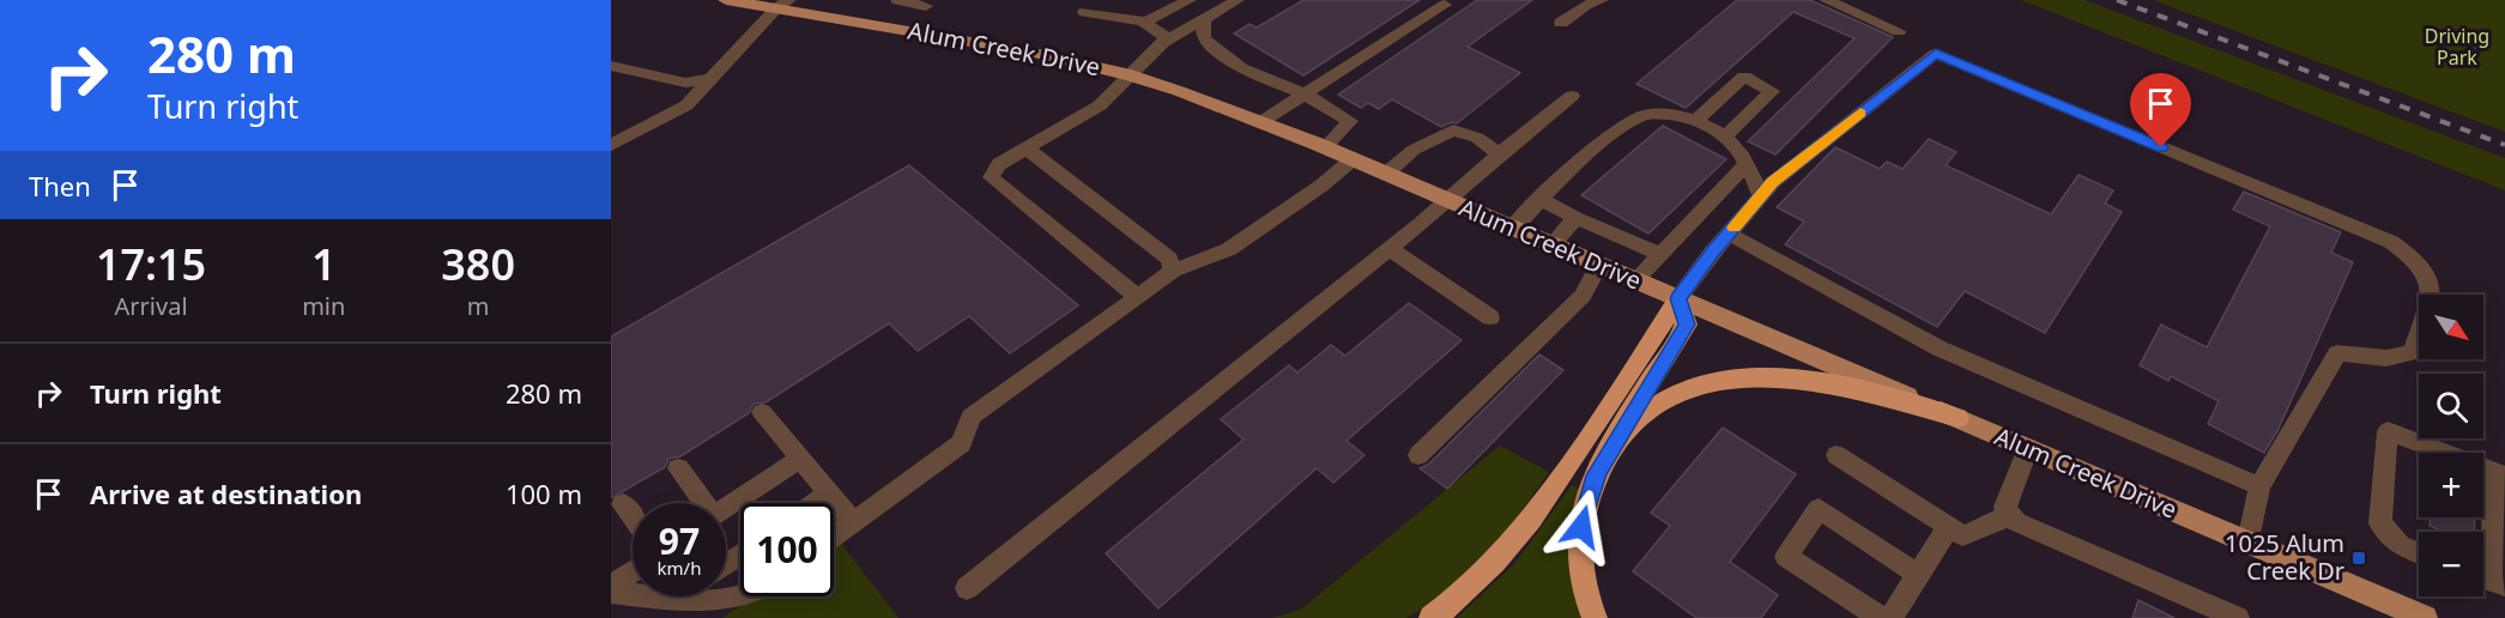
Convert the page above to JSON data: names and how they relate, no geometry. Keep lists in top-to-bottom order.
{
  "streets": {
    "main road": ["Alum Creek Drive"]
  },
  "parks": ["Driving Park"],
  "places": {
    "transit": ["1025 Alum Creek Dr"]
  },
  "north": "bottom right",
  "page": {
    "turn": ["280 m", "Turn right"],
    "then": "Then",
    "eta": [
      "17:15",
      "Arrival",
      "1",
      "min",
      "380",
      "m"
    ],
    "map_buttons": ["+", "−"],
    "list": [
      {
        "name": "Turn right",
        "value": "280 m"
      },
      {
        "name": "Arrive at destination",
        "value": "100 m"
      }
    ],
    "speed": "97 km/h",
    "limit": "100"
  }
}
